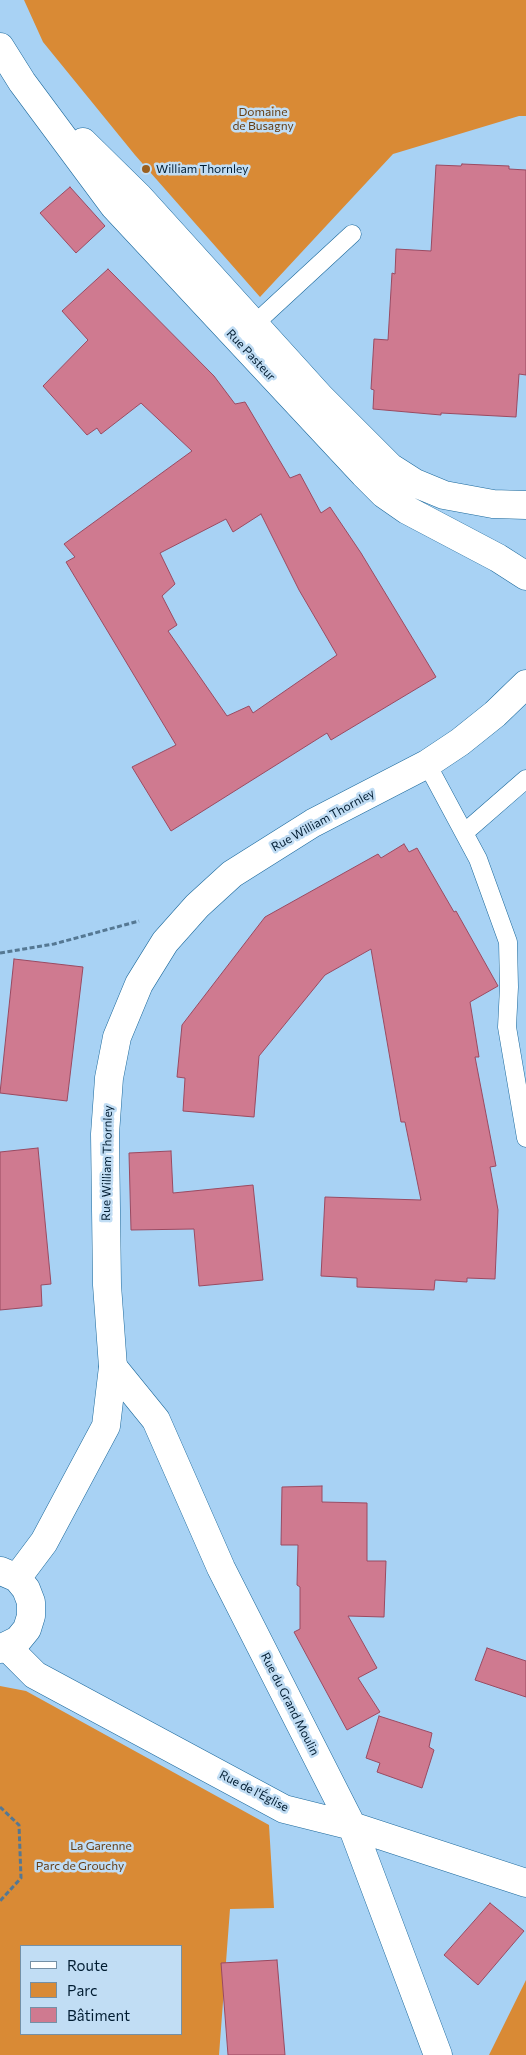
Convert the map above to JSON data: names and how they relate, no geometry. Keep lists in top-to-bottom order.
{
  "streets": {
    "street": [
      "Rue Pasteur",
      "Rue William Thornley",
      "Rue du Grand Moulin",
      "Rue de l'Église"
    ]
  },
  "crossings": [
    ["Rue William Thornley", "Rue du Grand Moulin"],
    ["Rue du Grand Moulin", "Rue de l'Église"]
  ],
  "parks": ["Domaine de Busagny", "La Garenne", "Parc de Grouchy"],
  "places": ["William Thornley"],
  "legend": ["Route", "Parc", "Bâtiment"]
}
